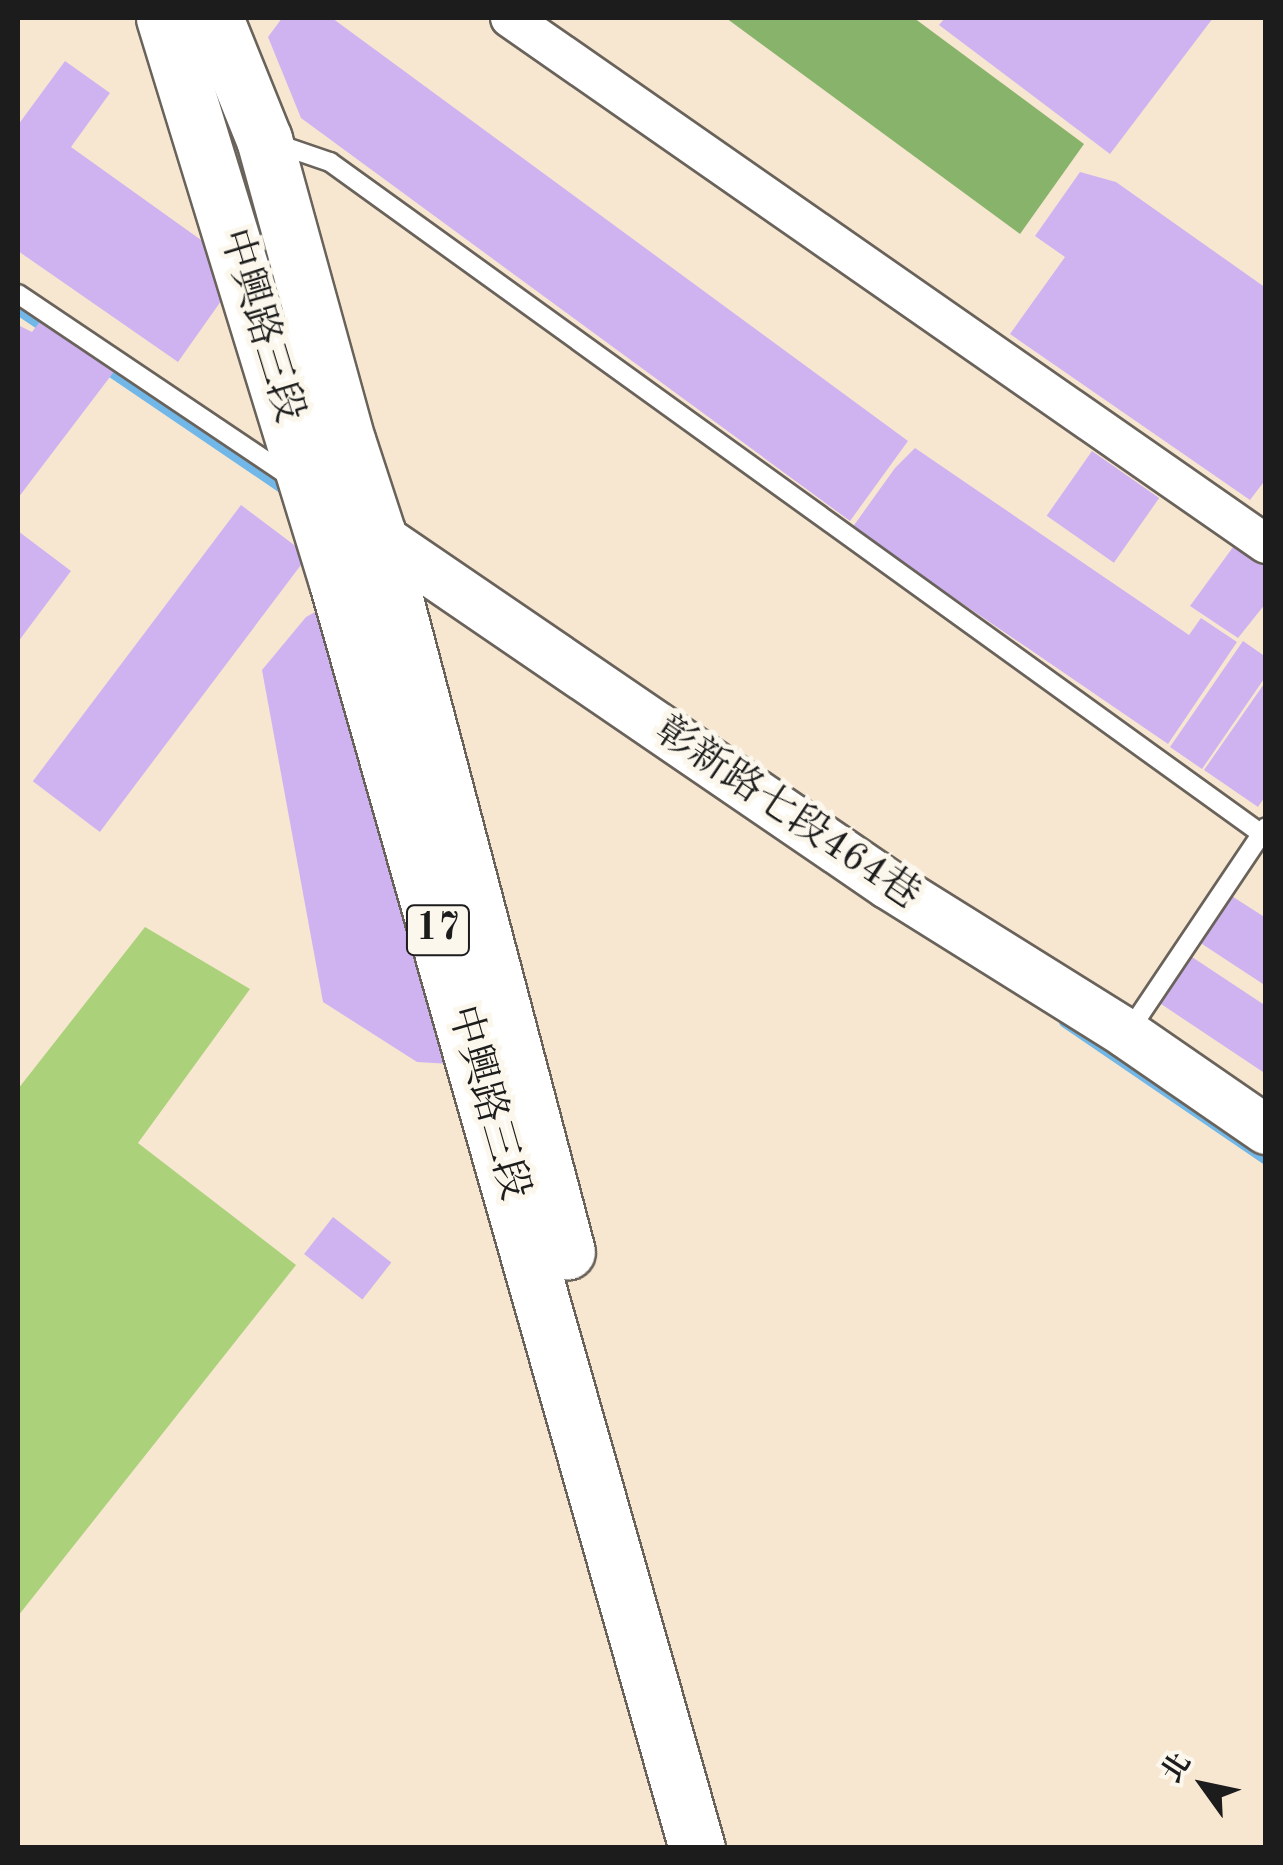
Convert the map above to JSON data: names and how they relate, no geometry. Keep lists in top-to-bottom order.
{
  "streets": {
    "main road": ["中興路三段", "17"],
    "street": ["彰新路七段464巷"]
  },
  "crossings": [
    ["中興路三段", "彰新路七段464巷"]
  ],
  "north": "top left"
}
